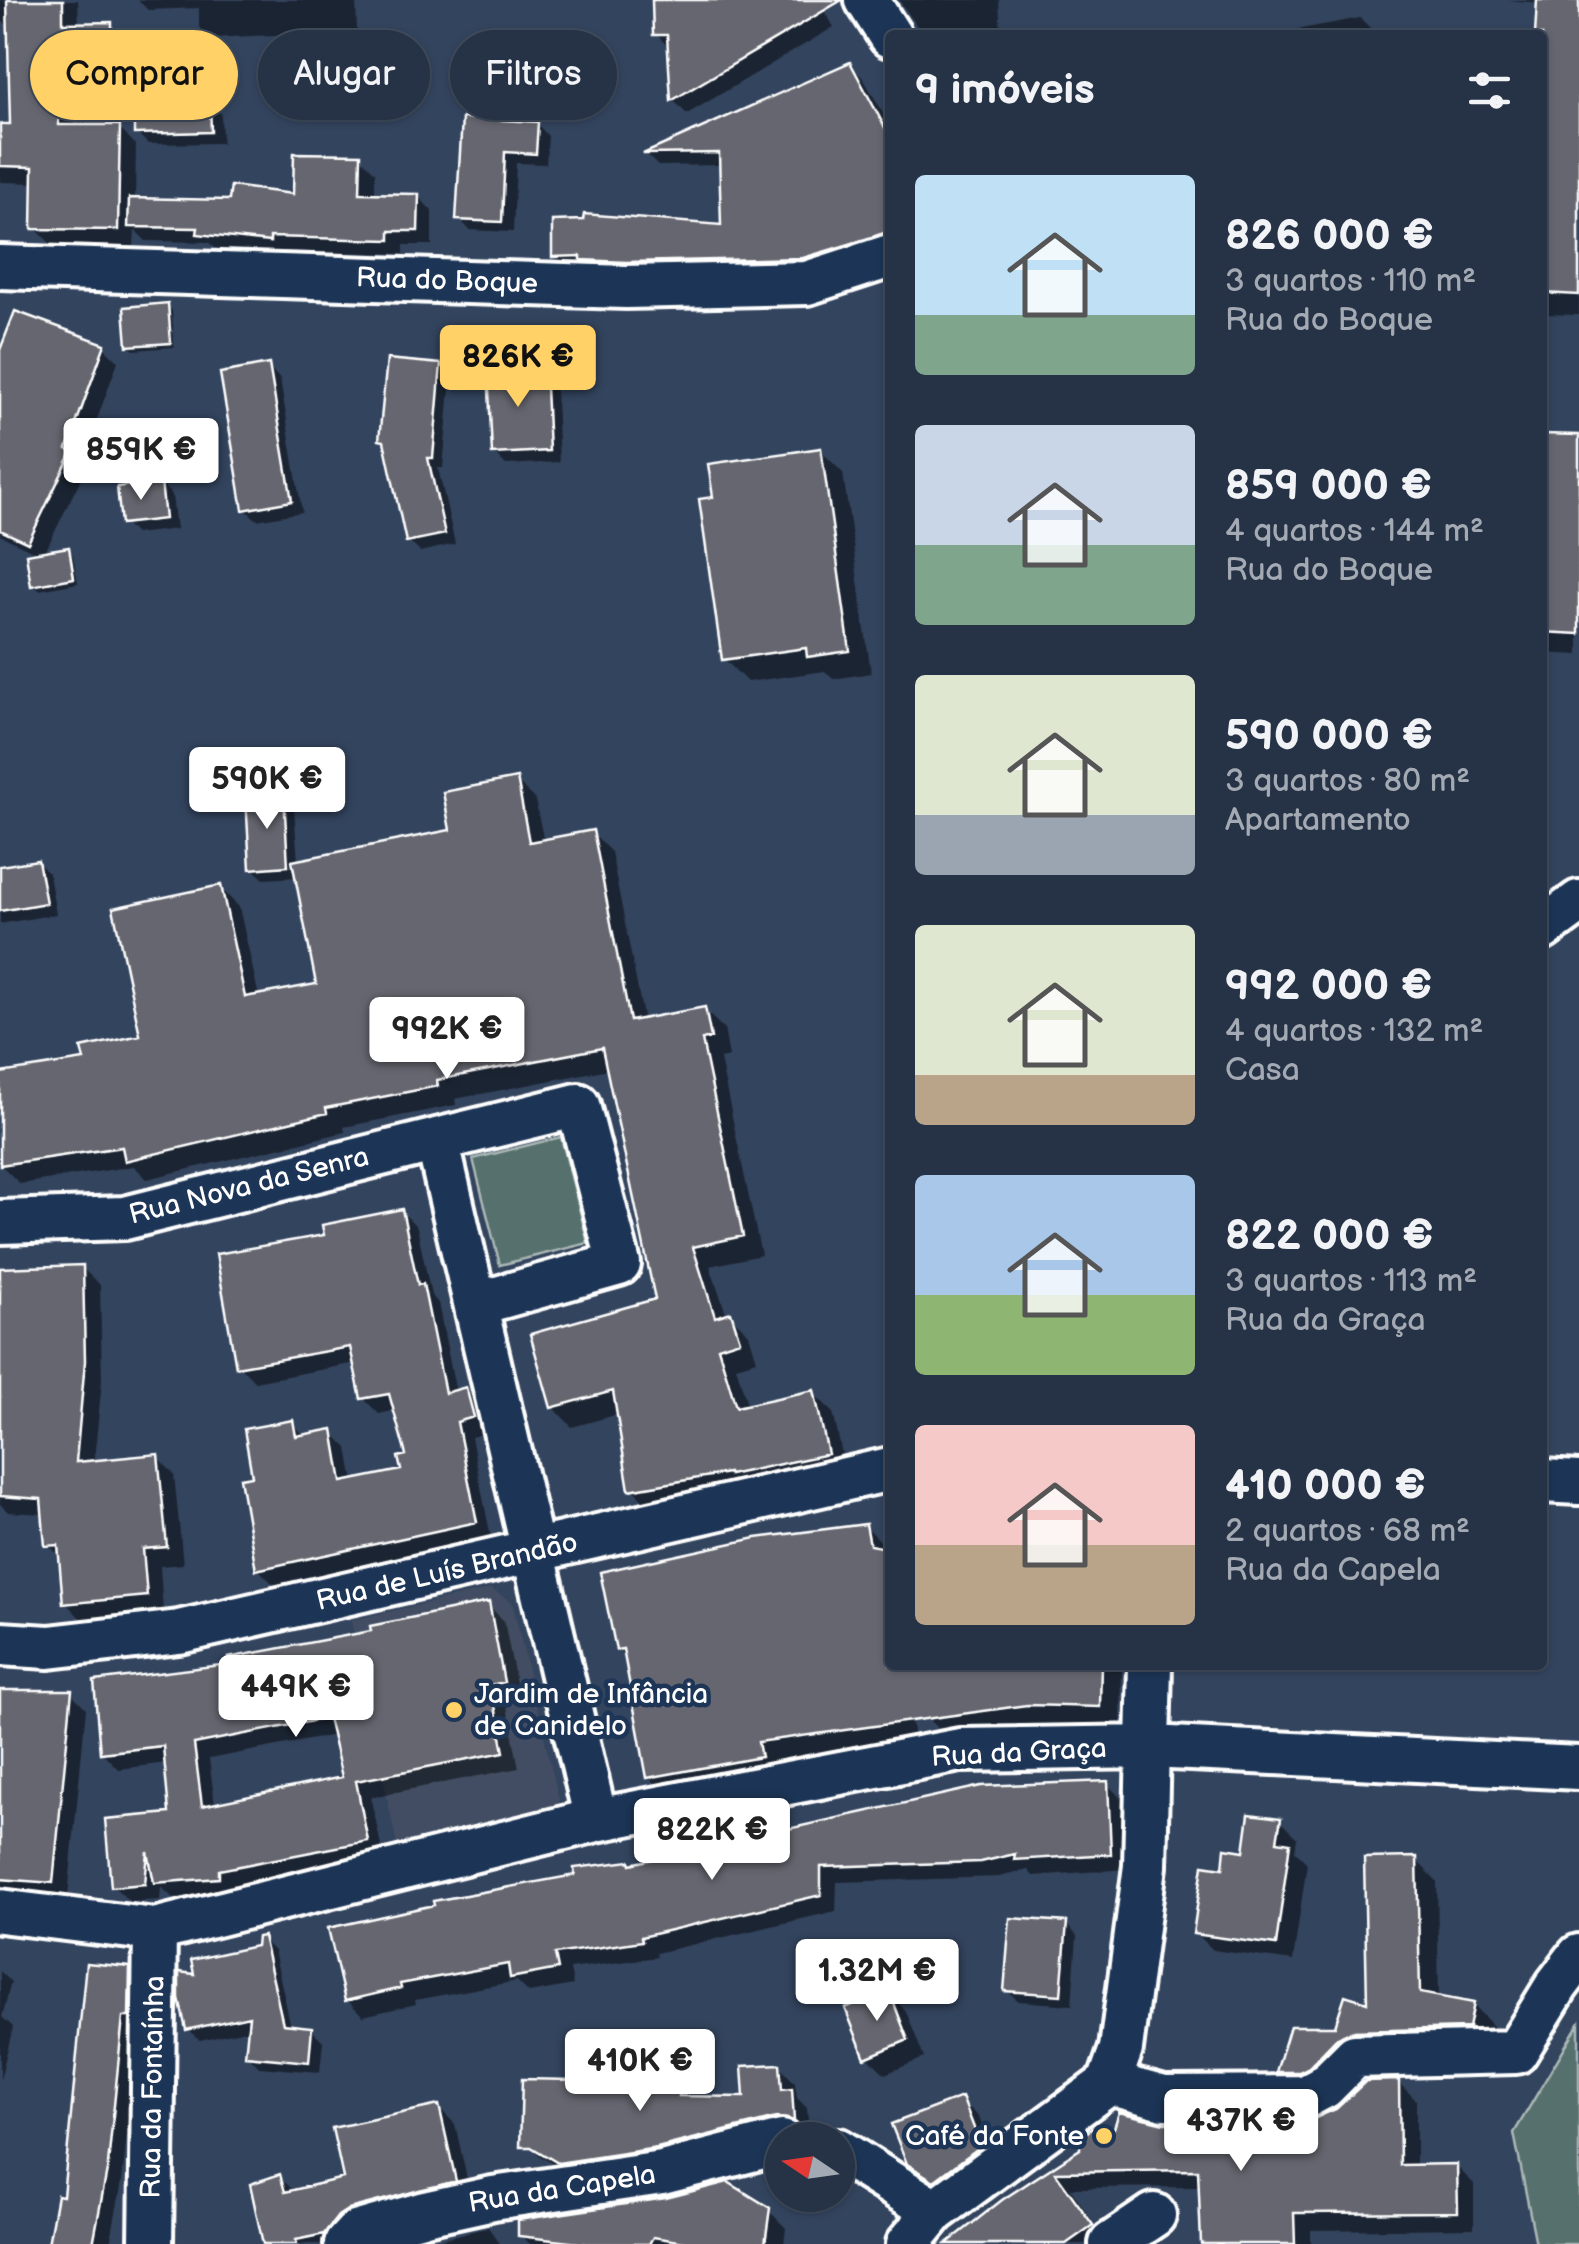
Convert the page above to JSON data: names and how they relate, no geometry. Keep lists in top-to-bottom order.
{
  "streets": {
    "street": [
      "Rua do Boque",
      "Rua Nova da Senra",
      "Rua de Luís Brandão",
      "Rua da Graça",
      "Rua da Fontaínha",
      "Rua da Capela"
    ]
  },
  "crossings": [
    ["Rua da Graça", "Rua da Fontaínha"]
  ],
  "places": ["Jardim de Infância de Canidelo", "Café da Fonte"],
  "north": "left",
  "page": {
    "chip": ["Comprar", "Alugar", "Filtros"],
    "heading": "9 imóveis",
    "list": [
      {
        "name": "826 000 €",
        "note": "3 quartos · 110 m² · Rua do Boque"
      },
      {
        "name": "859 000 €",
        "note": "4 quartos · 144 m² · Rua do Boque"
      },
      {
        "name": "590 000 €",
        "note": "3 quartos · 80 m² · Apartamento"
      },
      {
        "name": "992 000 €",
        "note": "4 quartos · 132 m² · Casa"
      },
      {
        "name": "822 000 €",
        "note": "3 quartos · 113 m² · Rua da Graça"
      },
      {
        "name": "410 000 €",
        "note": "2 quartos · 68 m² · Rua da Capela"
      }
    ],
    "price": [
      "826K €",
      "859K €",
      "590K €",
      "992K €",
      "449K €",
      "822K €",
      "1.32M €",
      "410K €",
      "437K €"
    ]
  }
}
